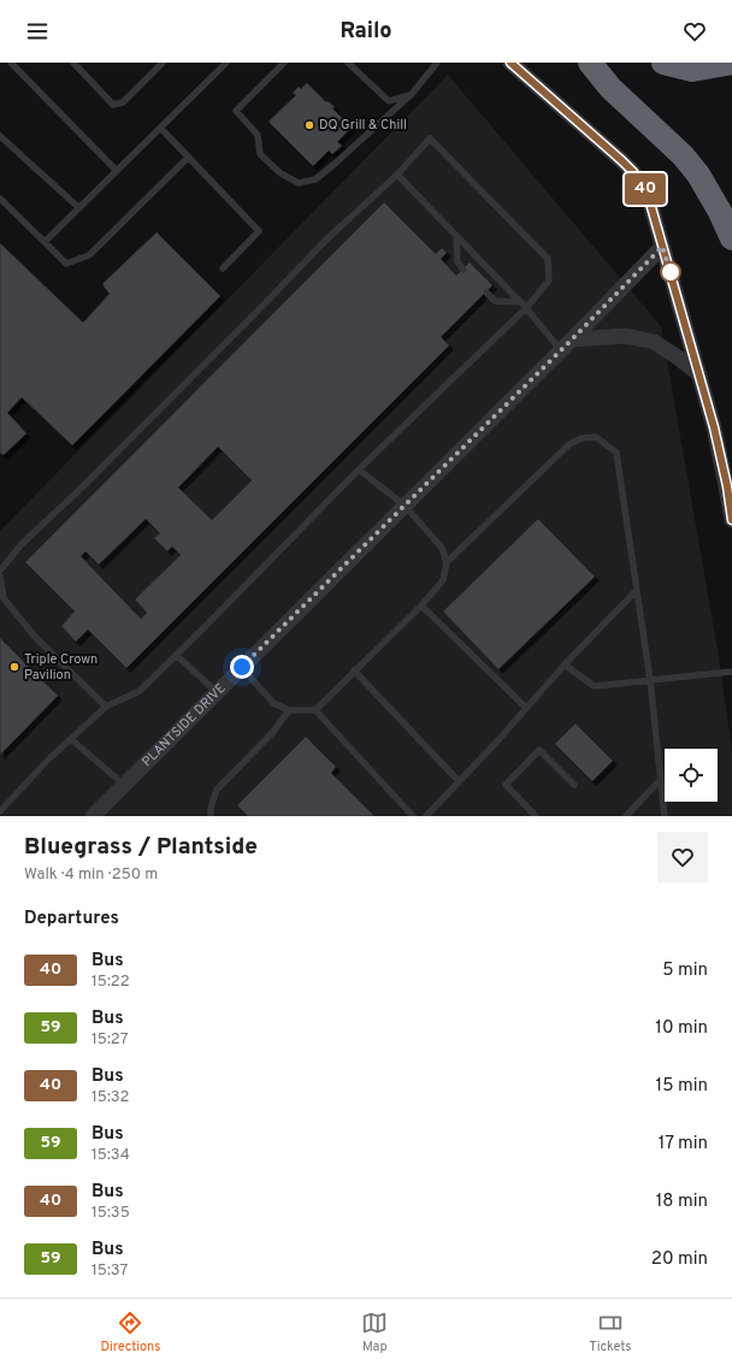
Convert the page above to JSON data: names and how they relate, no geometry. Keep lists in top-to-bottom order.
{
  "streets": {
    "street": ["PLANTSIDE DRIVE"]
  },
  "places": ["DQ Grill & Chill", "Triple Crown Pavilion"],
  "lines": ["bus line 40"],
  "page": {
    "header": "Railo",
    "on_map": "40",
    "heading": [
      ["Bluegrass / Plantside", "Walk · 4 min · 250 m"],
      "Departures"
    ],
    "list": [
      {
        "mark": "40",
        "name": "Bus",
        "note": "15:22",
        "value": "5 min"
      },
      {
        "mark": "59",
        "name": "Bus",
        "note": "15:27",
        "value": "10 min"
      },
      {
        "mark": "40",
        "name": "Bus",
        "note": "15:32",
        "value": "15 min"
      },
      {
        "mark": "59",
        "name": "Bus",
        "note": "15:34",
        "value": "17 min"
      },
      {
        "mark": "40",
        "name": "Bus",
        "note": "15:35",
        "value": "18 min"
      },
      {
        "mark": "59",
        "name": "Bus",
        "note": "15:37",
        "value": "20 min"
      }
    ],
    "tabs": ["Directions", "Map", "Tickets"]
  }
}
